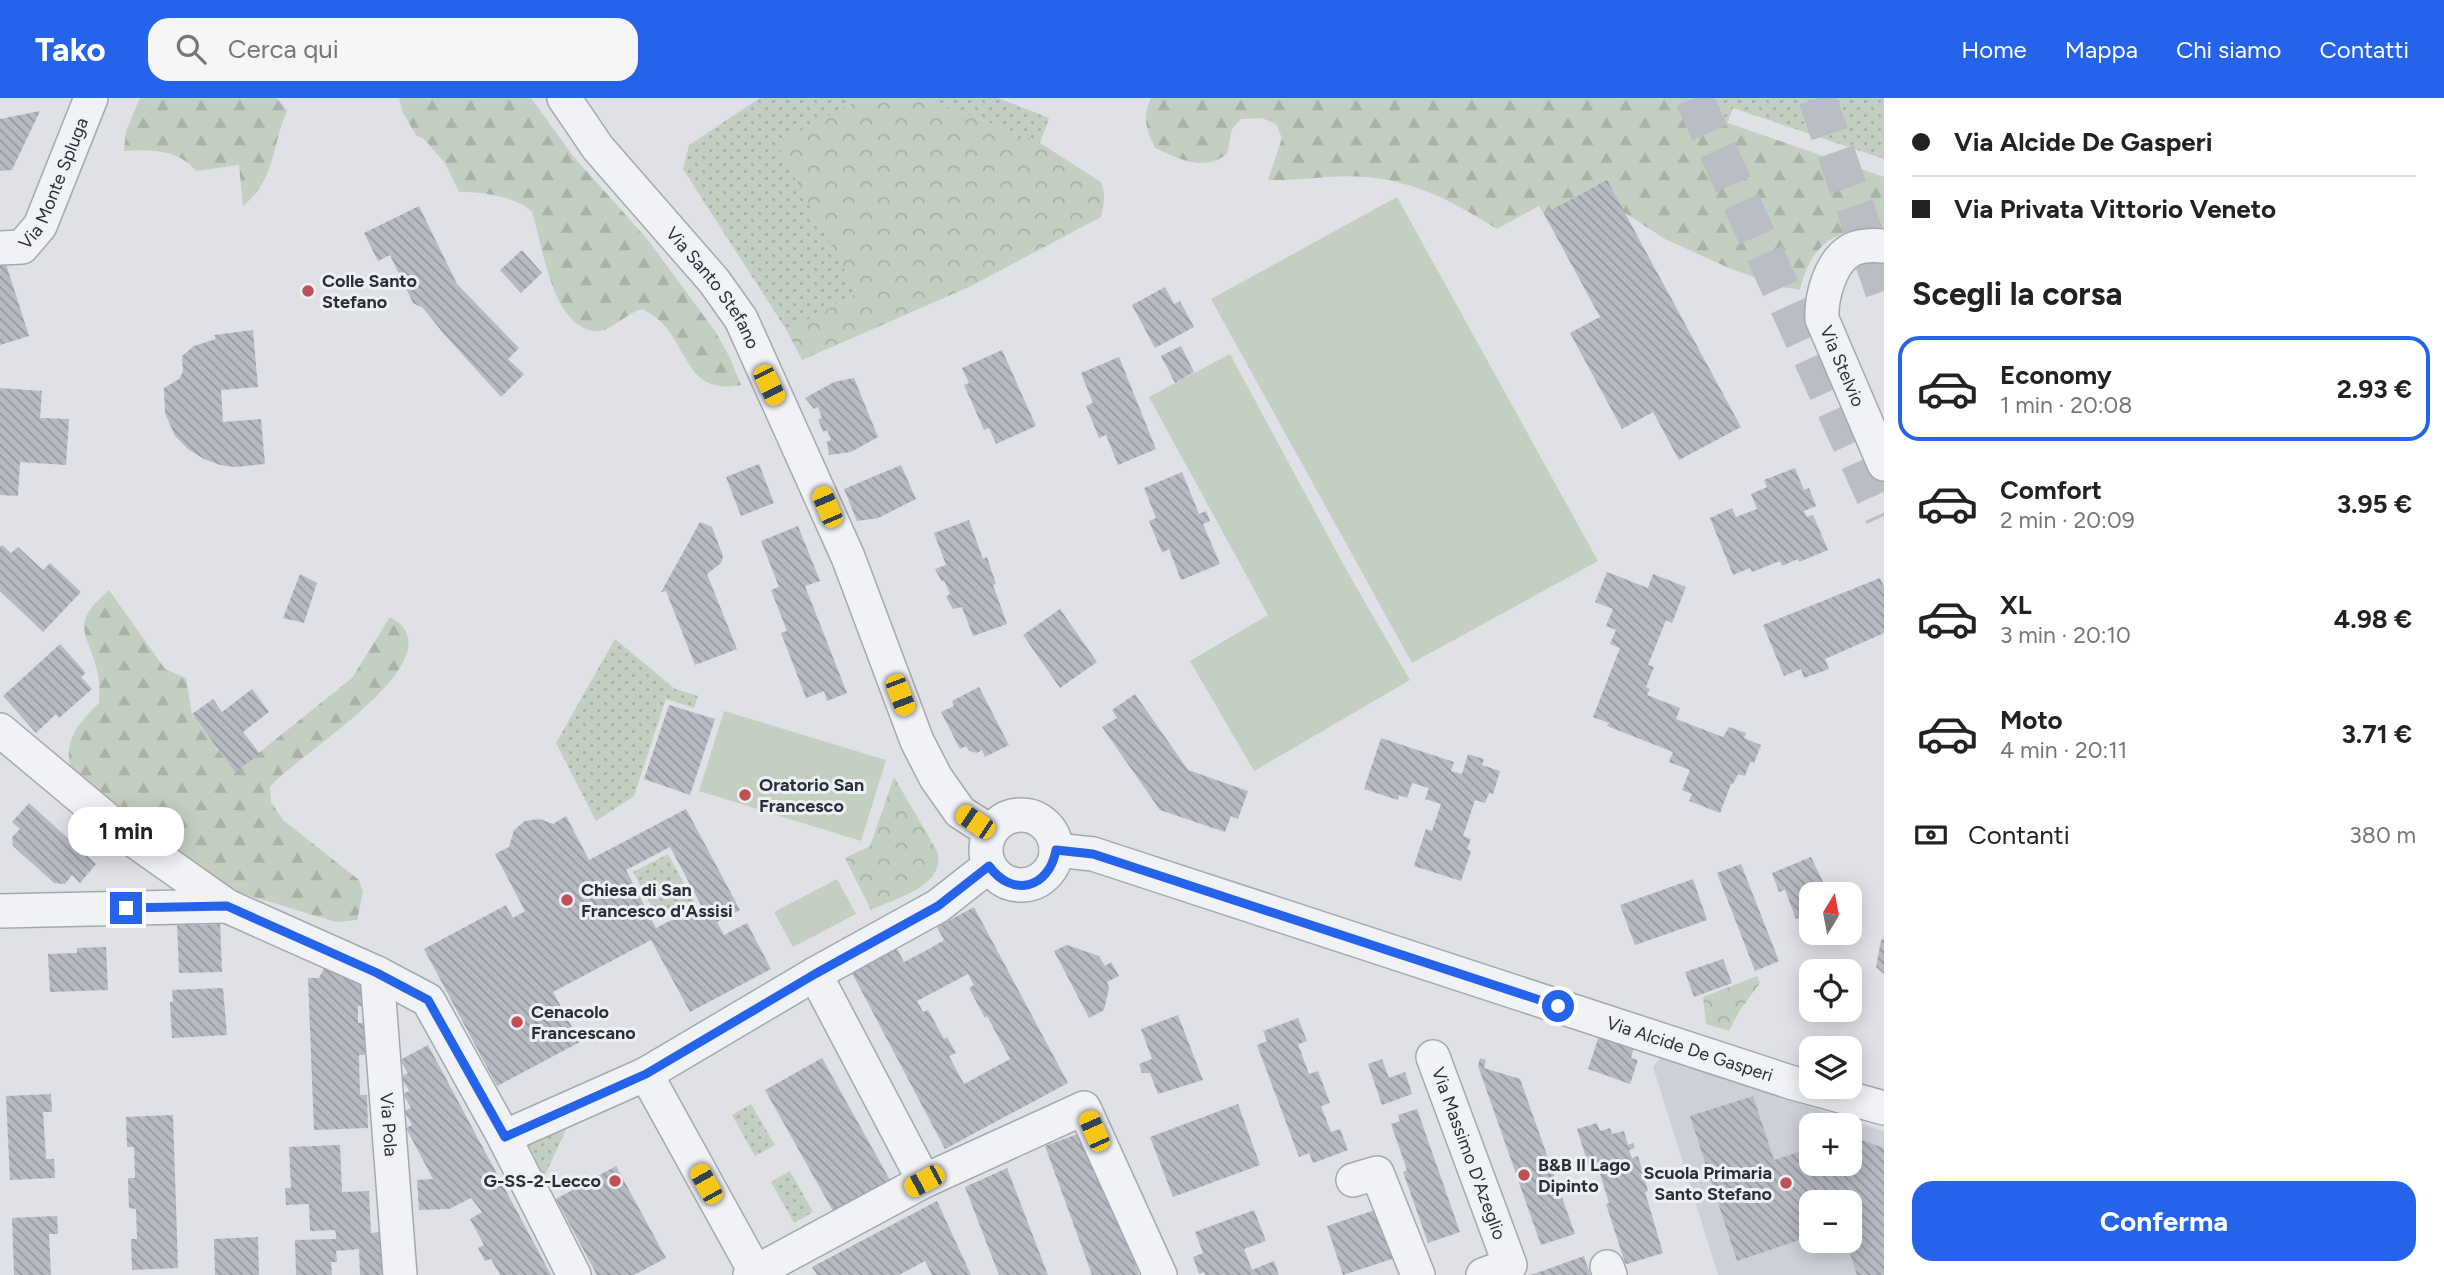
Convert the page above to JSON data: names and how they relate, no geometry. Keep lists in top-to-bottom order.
{
  "streets": {
    "street": [
      "Via Monte Spluga",
      "Via Santo Stefano",
      "Via Stelvio",
      "Via Alcide De Gasperi",
      "Via Pola",
      "Via Massimo D'Azeglio"
    ]
  },
  "crossings": [
    ["Via Santo Stefano", "Via Alcide De Gasperi"]
  ],
  "places": [
    "Colle Santo Stefano",
    "Oratorio San Francesco",
    "Chiesa di San Francesco d'Assisi",
    "Cenacolo Francescano",
    "B&B Il Lago Dipinto",
    "G-SS-2-Lecco",
    "Scuola Primaria Santo Stefano"
  ],
  "north": "top",
  "page": {
    "header": "Tako",
    "search": "Cerca qui",
    "nav": [
      "Home",
      "Mappa",
      "Chi siamo",
      "Contatti"
    ],
    "banner": ["Via Alcide De Gasperi", "Via Privata Vittorio Veneto"],
    "heading": "Scegli la corsa",
    "list": [
      {
        "name": "Economy",
        "note": "1 min · 20:08",
        "value": "2.93 €"
      },
      {
        "name": "Comfort",
        "note": "2 min · 20:09",
        "value": "3.95 €"
      },
      {
        "name": "XL",
        "note": "3 min · 20:10",
        "value": "4.98 €"
      },
      {
        "name": "Moto",
        "note": "4 min · 20:11",
        "value": "3.71 €"
      }
    ],
    "pay": ["Contanti", "380 m"],
    "bubble": "1 min",
    "map_buttons": ["+", "−"],
    "buttons": "Conferma"
  }
}
